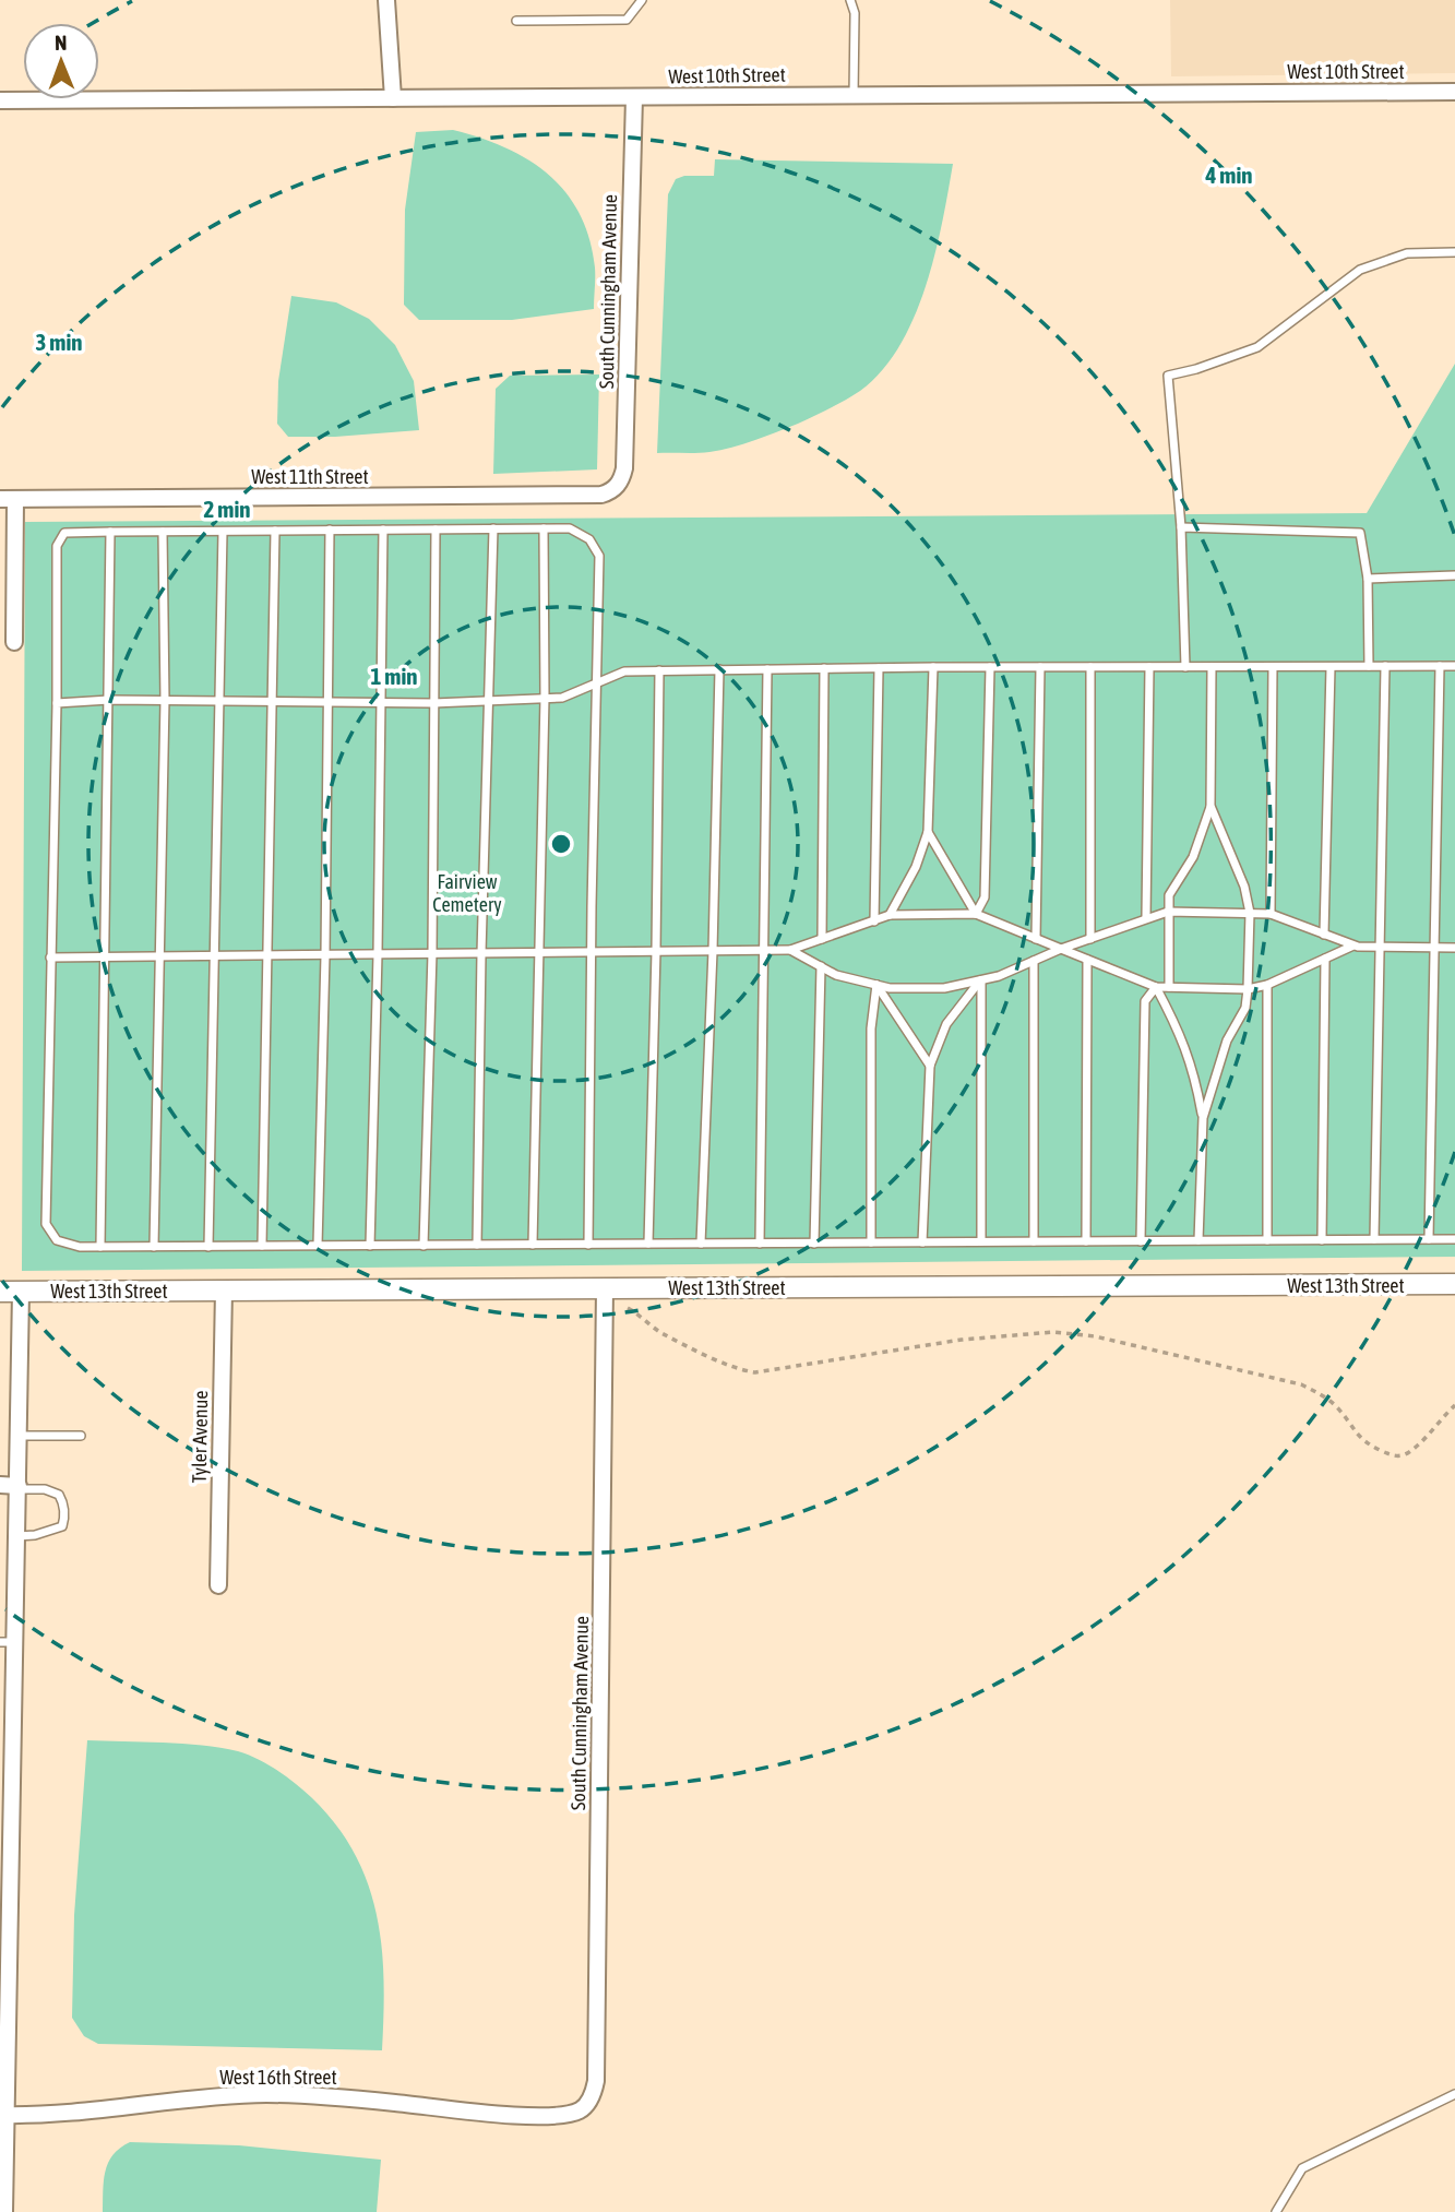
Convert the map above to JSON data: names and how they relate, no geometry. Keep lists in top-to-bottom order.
{
  "streets": {
    "street": [
      "West 10th Street",
      "South Cunningham Avenue",
      "West 11th Street",
      "West 13th Street",
      "Tyler Avenue",
      "West 16th Street"
    ]
  },
  "crossings": [
    ["West 10th Street", "South Cunningham Avenue"],
    ["South Cunningham Avenue", "West 11th Street"],
    ["South Cunningham Avenue", "West 13th Street"],
    ["South Cunningham Avenue", "West 16th Street"],
    ["West 13th Street", "Tyler Avenue"]
  ],
  "parks": ["Fairview Cemetery"],
  "north": "top",
  "rings": [
    "4 min",
    "3 min",
    "2 min",
    "1 min"
  ]
}
